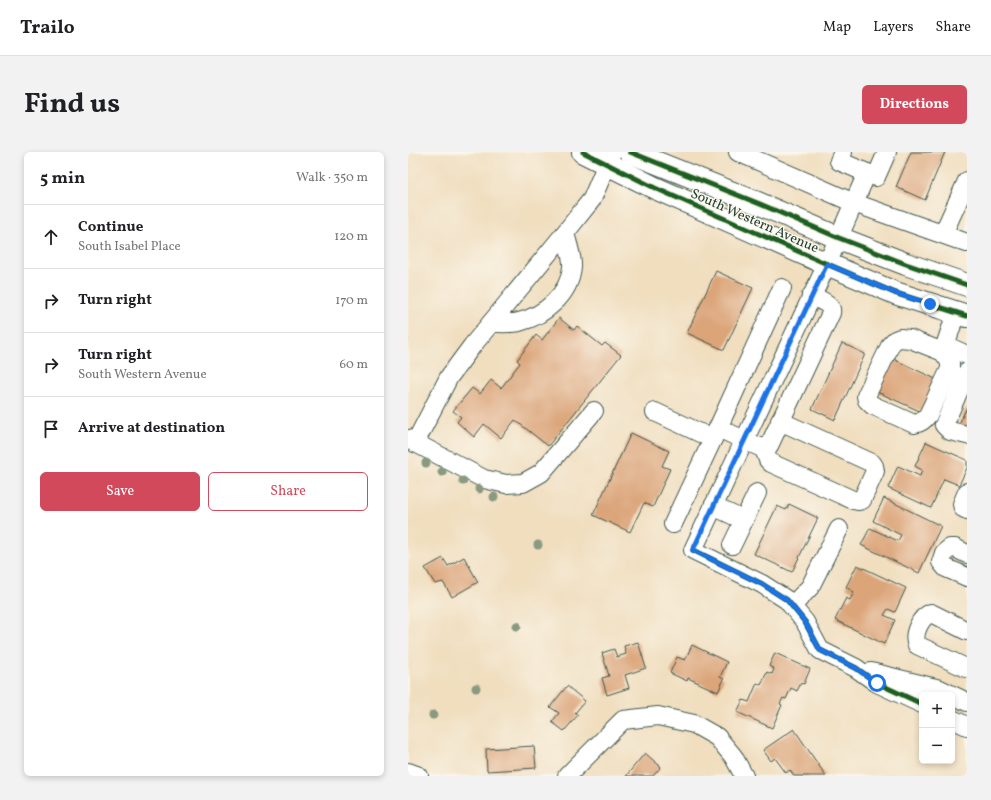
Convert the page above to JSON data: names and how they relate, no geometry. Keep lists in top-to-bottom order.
{
  "streets": {
    "main road": ["South Western Avenue"]
  },
  "page": {
    "header": "Trailo",
    "nav": ["Map", "Layers", "Share"],
    "title": "Find us",
    "buttons": [
      "Directions",
      ["Save", "Share"]
    ],
    "heading": ["5 min", "Walk · 350 m"],
    "list": [
      ["Continue", "South Isabel Place", "120 m"],
      ["Turn right", "170 m"],
      ["Turn right", "South Western Avenue", "60 m"],
      "Arrive at destination"
    ],
    "map_buttons": ["+", "−"]
  }
}
